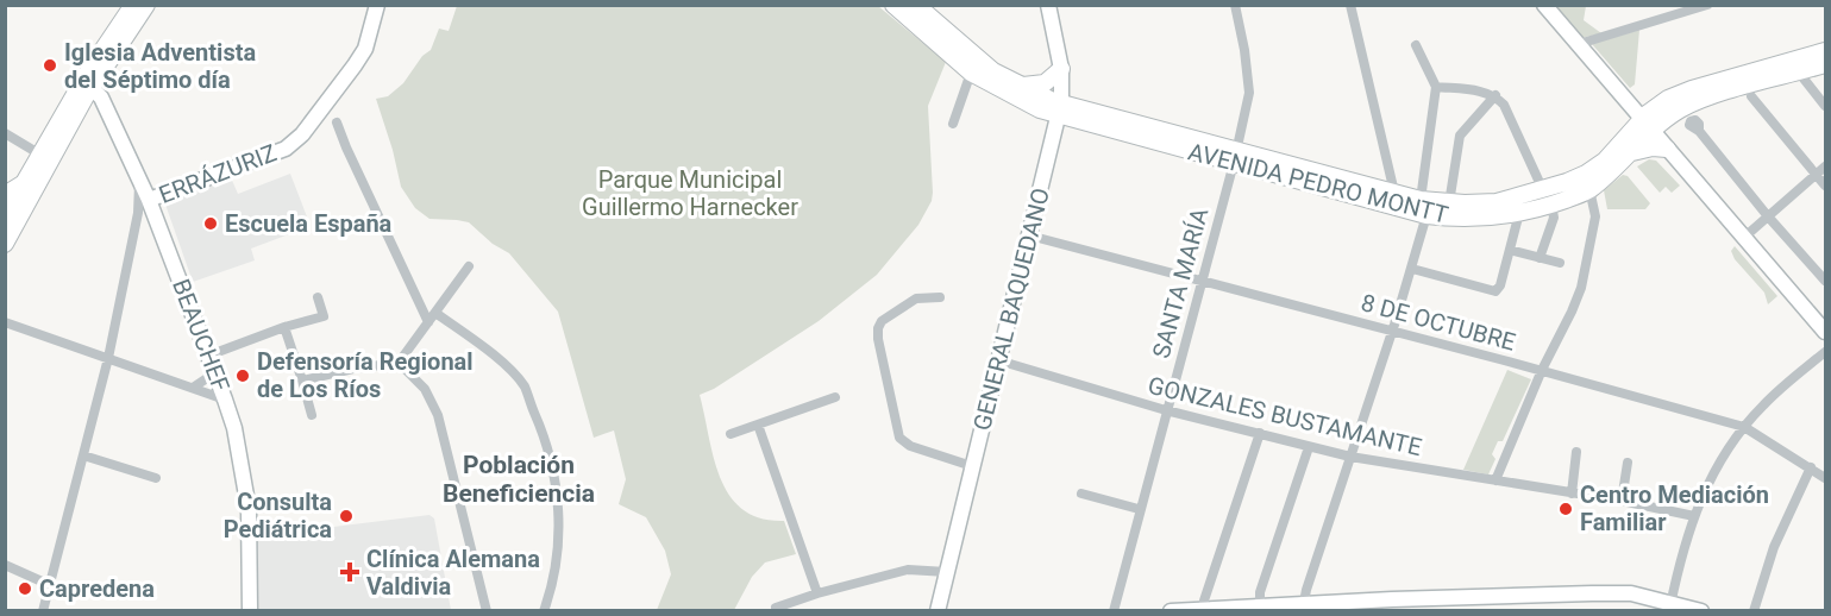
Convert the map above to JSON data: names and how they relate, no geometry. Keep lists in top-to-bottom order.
{
  "streets": {
    "main road": [
      "ERRÁZURIZ",
      "AVENIDA PEDRO MONTT",
      "GENERAL BAQUEDANO",
      "BEAUCHEF"
    ],
    "street": ["SANTA MARÍA", "8 DE OCTUBRE", "GONZALES BUSTAMANTE"]
  },
  "crossings": [
    ["ERRÁZURIZ", "BEAUCHEF"],
    ["AVENIDA PEDRO MONTT", "SANTA MARÍA"],
    ["AVENIDA PEDRO MONTT", "GENERAL BAQUEDANO"],
    ["SANTA MARÍA", "8 DE OCTUBRE"],
    ["SANTA MARÍA", "GONZALES BUSTAMANTE"],
    ["GENERAL BAQUEDANO", "8 DE OCTUBRE"],
    ["GENERAL BAQUEDANO", "GONZALES BUSTAMANTE"]
  ],
  "districts": ["Población Beneficiencia"],
  "parks": ["Parque Municipal Guillermo Harnecker"],
  "places": {
    "other": [
      "Iglesia Adventista del Séptimo día",
      "Escuela España",
      "Defensoría Regional de Los Ríos",
      "Centro Mediación Familiar",
      "Consulta Pediátrica",
      "Capredena"
    ],
    "health": ["Clínica Alemana Valdivia"]
  }
}
